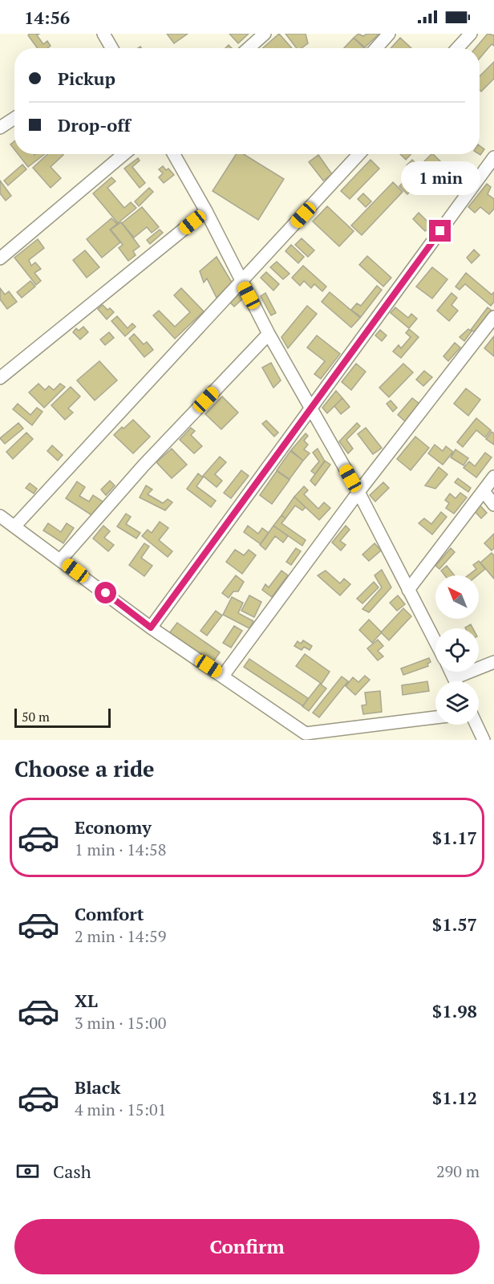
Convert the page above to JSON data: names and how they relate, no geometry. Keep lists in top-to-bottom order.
{
  "scale_bar": "50 m",
  "north": "top left",
  "page": {
    "status": "14:56",
    "banner": ["Pickup", "Drop-off"],
    "bubble": "1 min",
    "scale": "50 m",
    "heading": "Choose a ride",
    "list": [
      {
        "name": "Economy",
        "note": "1 min · 14:58",
        "value": "$1.17"
      },
      {
        "name": "Comfort",
        "note": "2 min · 14:59",
        "value": "$1.57"
      },
      {
        "name": "XL",
        "note": "3 min · 15:00",
        "value": "$1.98"
      },
      {
        "name": "Black",
        "note": "4 min · 15:01",
        "value": "$1.12"
      }
    ],
    "pay": ["Cash", "290 m"],
    "buttons": "Confirm"
  }
}
